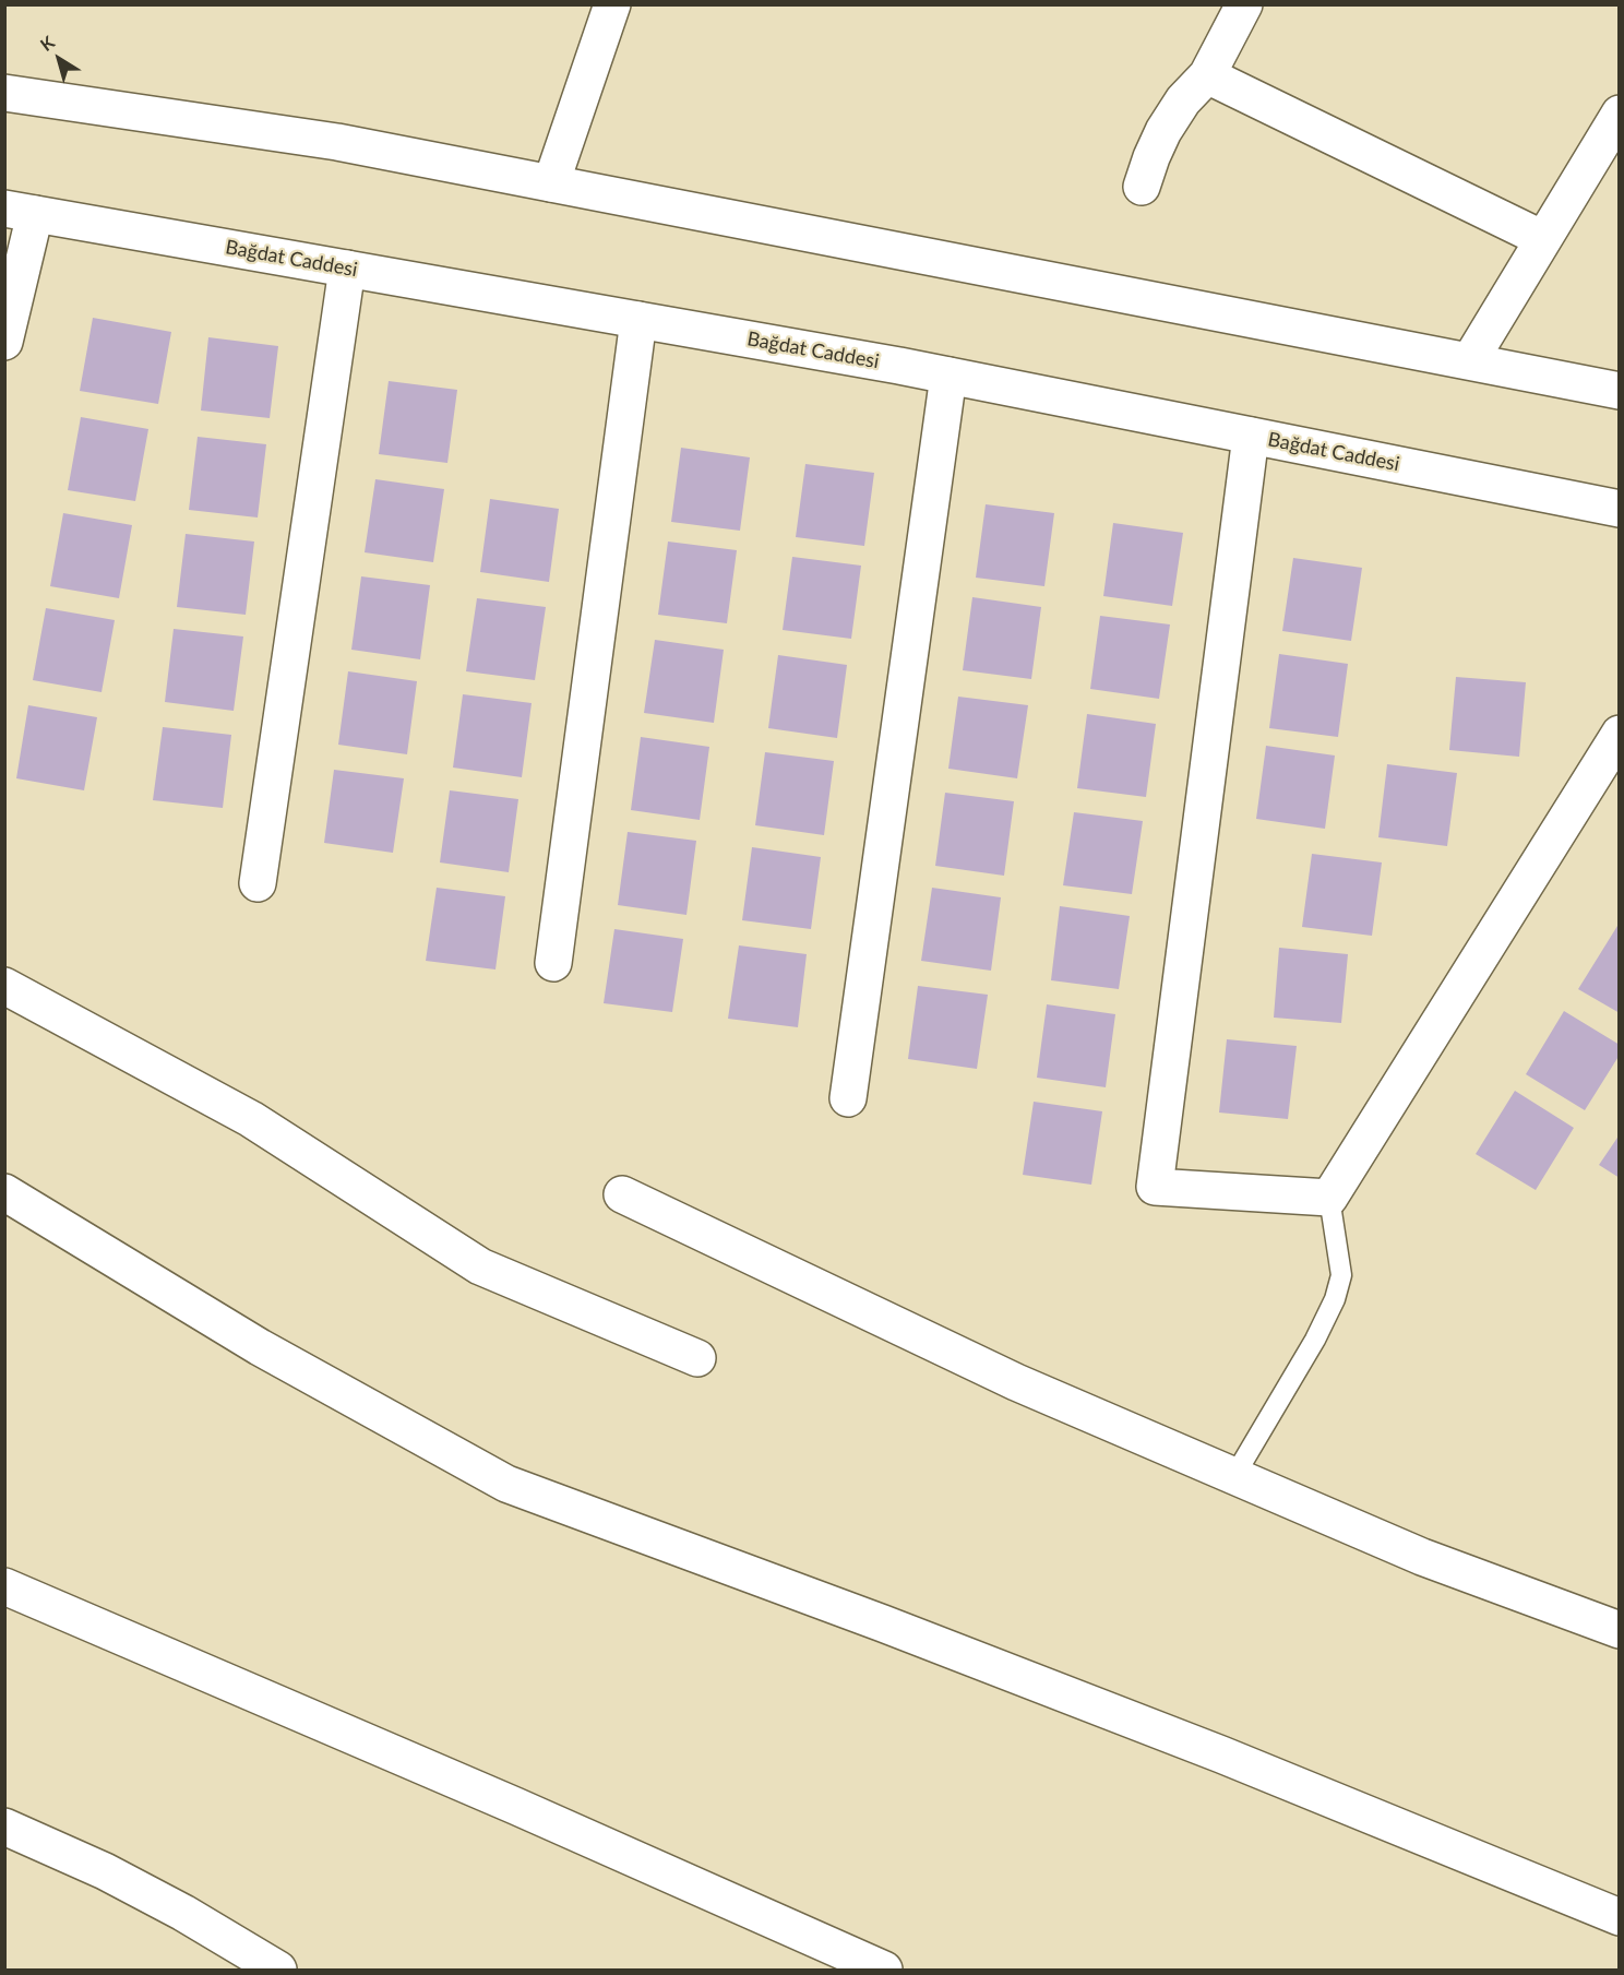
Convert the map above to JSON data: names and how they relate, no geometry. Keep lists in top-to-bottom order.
{
  "streets": {
    "street": ["Bağdat Caddesi"]
  },
  "north": "top left"
}
